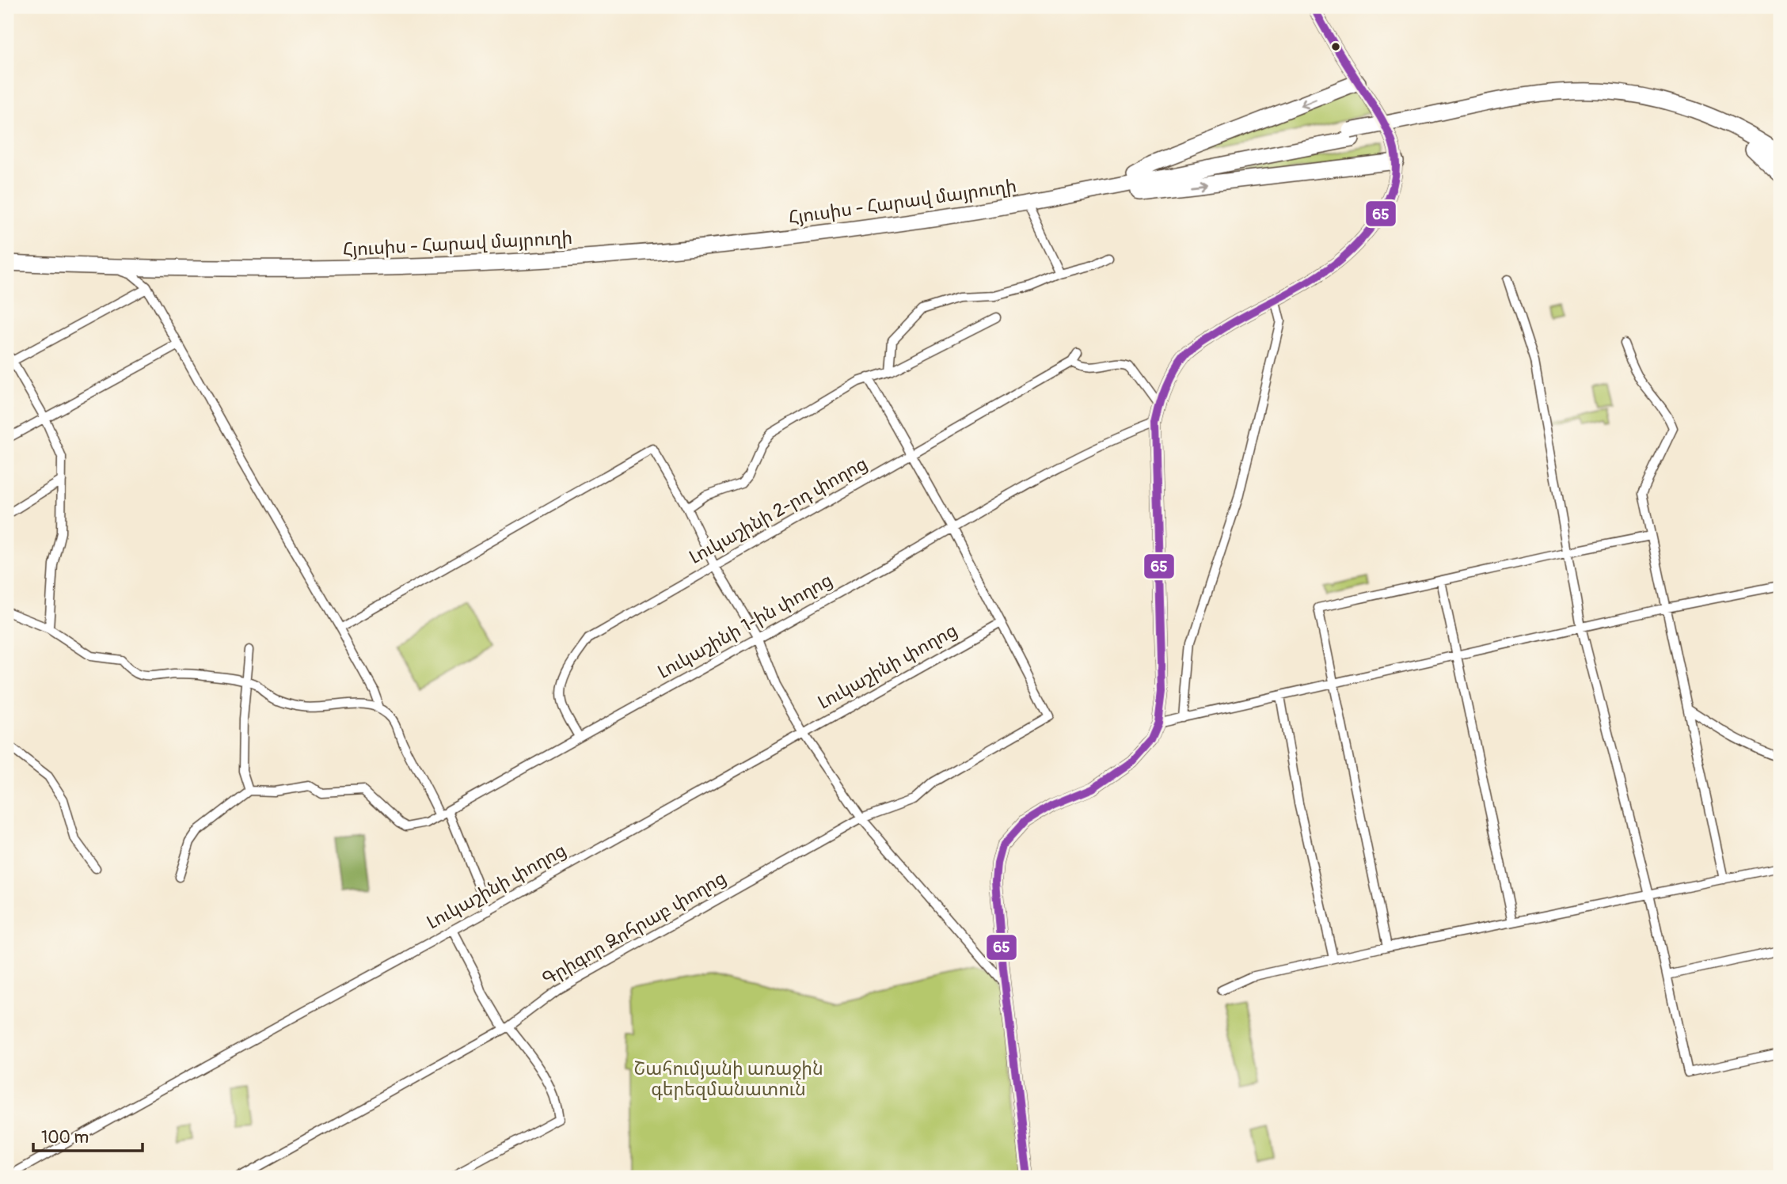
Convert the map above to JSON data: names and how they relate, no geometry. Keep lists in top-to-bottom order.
{
  "streets": {
    "highway": ["Հյուսիս - Հարավ մայրուղի"],
    "street": [
      "Լուկաշինի 2-րդ փողոց",
      "Լուկաշինի 1-ին փողոց",
      "Լուկաշինի փողոց",
      "Գրիգոր Զոհրաբ փողոց"
    ]
  },
  "crossings": [
    ["Լուկաշինի 2-րդ փողոց", "Լուկաշինի 1-ին փողոց"],
    ["Լուկաշինի փողոց", "Գրիգոր Զոհրաբ փողոց"]
  ],
  "parks": ["Շահումյանի առաջին գերեզմանատուն"],
  "lines": ["transit line 65"],
  "scale_bar": "100 m"
}
